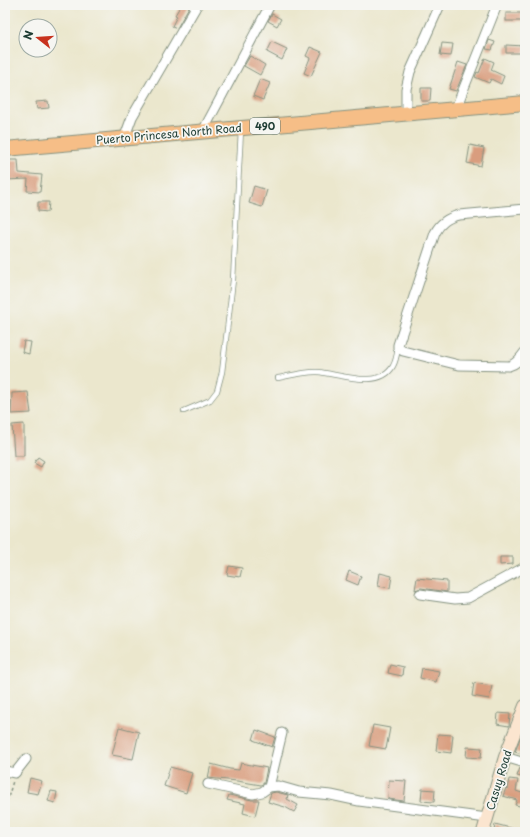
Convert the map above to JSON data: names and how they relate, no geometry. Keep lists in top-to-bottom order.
{
  "streets": {
    "main road": ["490", "Puerto Princesa North Road"],
    "street": ["Casuy Road"]
  },
  "north": "left"
}
